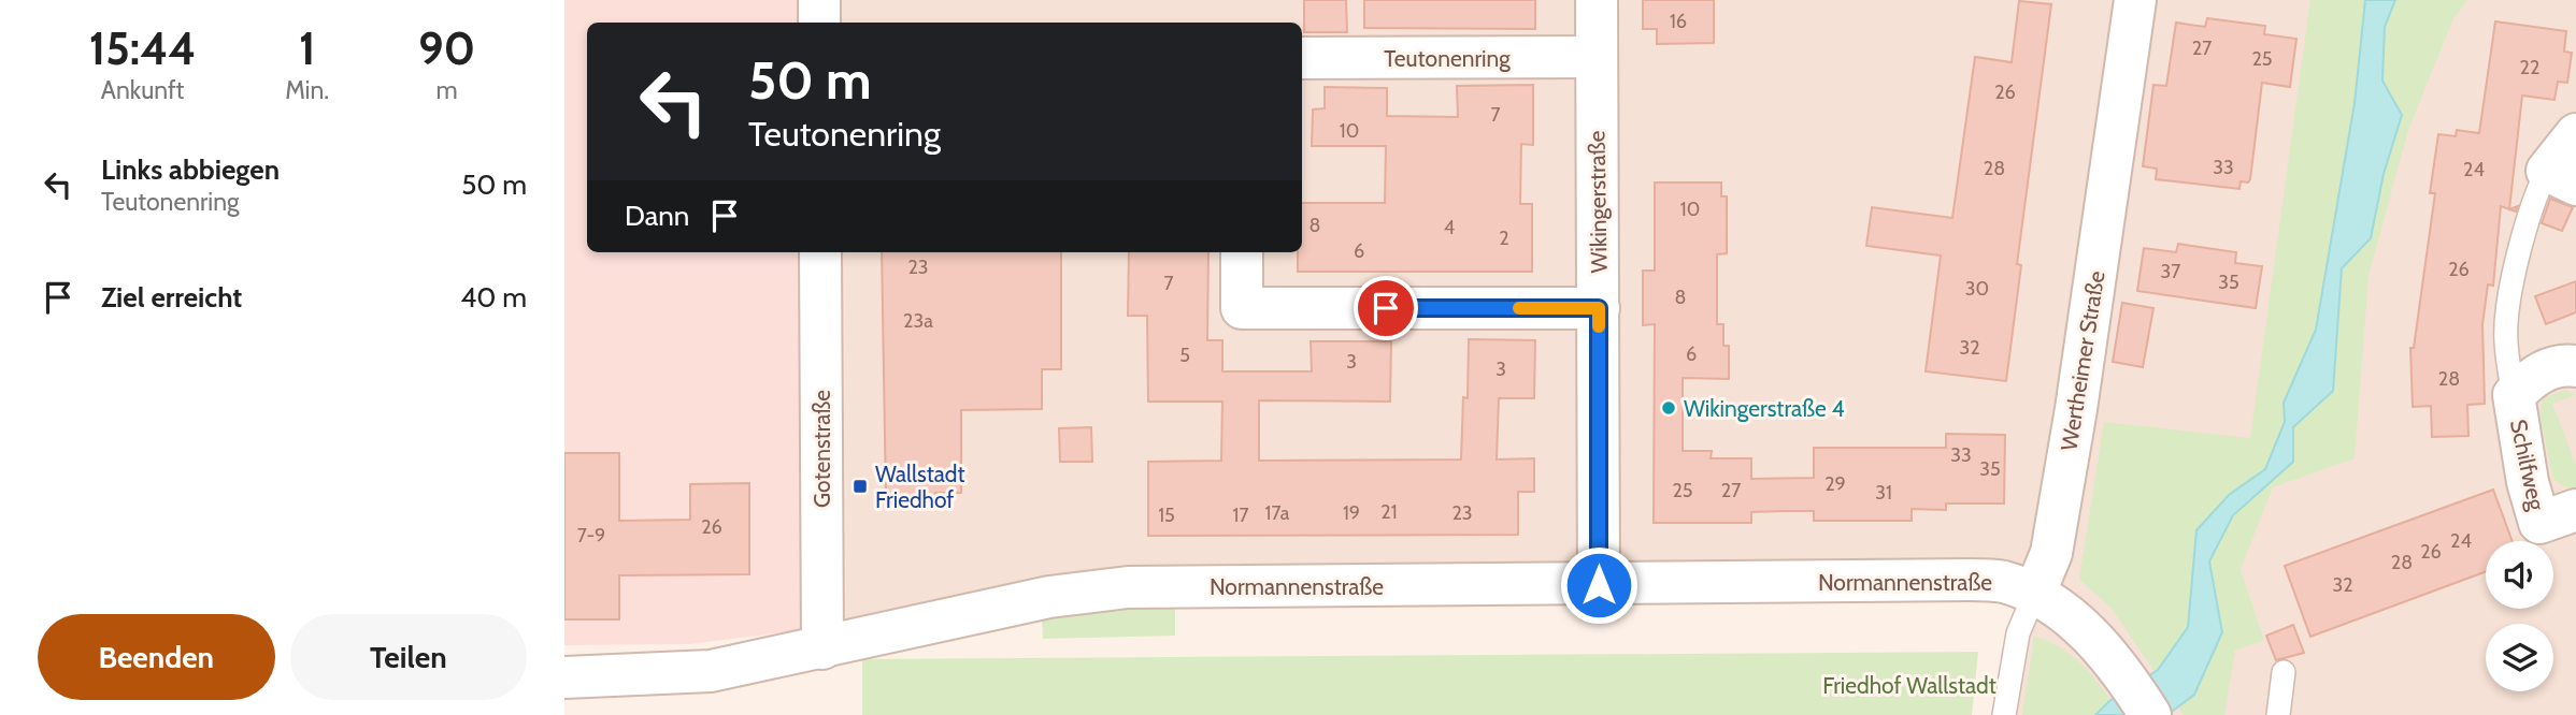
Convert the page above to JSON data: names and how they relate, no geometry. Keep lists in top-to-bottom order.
{
  "streets": {
    "street": [
      "Teutonenring",
      "Wikingerstraße",
      "Wertheimer Straße",
      "Gotenstraße",
      "Schilfweg",
      "Normannenstraße"
    ]
  },
  "crossings": [
    ["Teutonenring", "Wikingerstraße"],
    ["Wikingerstraße", "Normannenstraße"],
    ["Wertheimer Straße", "Normannenstraße"],
    ["Gotenstraße", "Normannenstraße"]
  ],
  "parks": ["Friedhof Wallstadt"],
  "places": {
    "other": ["Wikingerstraße 4"],
    "transit": ["Wallstadt Friedhof"]
  },
  "house_numbers": [
    "16",
    "27",
    "25",
    "22",
    "26",
    "7",
    "10",
    "33",
    "28",
    "24",
    "10",
    "8",
    "4",
    "2",
    "6",
    "23",
    "26",
    "37",
    "35",
    "7",
    "30",
    "8",
    "23a",
    "32",
    "6",
    "5",
    "3",
    "3",
    "28",
    "33",
    "35",
    "29",
    "25",
    "27",
    "31",
    "21",
    "17a",
    "19",
    "23",
    "15",
    "17",
    "26",
    "7-9",
    "24",
    "26",
    "28",
    "32"
  ],
  "page": {
    "eta": [
      "15:44",
      "Ankunft",
      "1",
      "Min.",
      "90",
      "m"
    ],
    "turn": ["50 m", "Teutonenring"],
    "list": [
      {
        "name": "Links abbiegen",
        "note": "Teutonenring",
        "value": "50 m"
      },
      {
        "name": "Ziel erreicht",
        "value": "40 m"
      }
    ],
    "then": "Dann",
    "buttons": ["Beenden", "Teilen"]
  }
}
